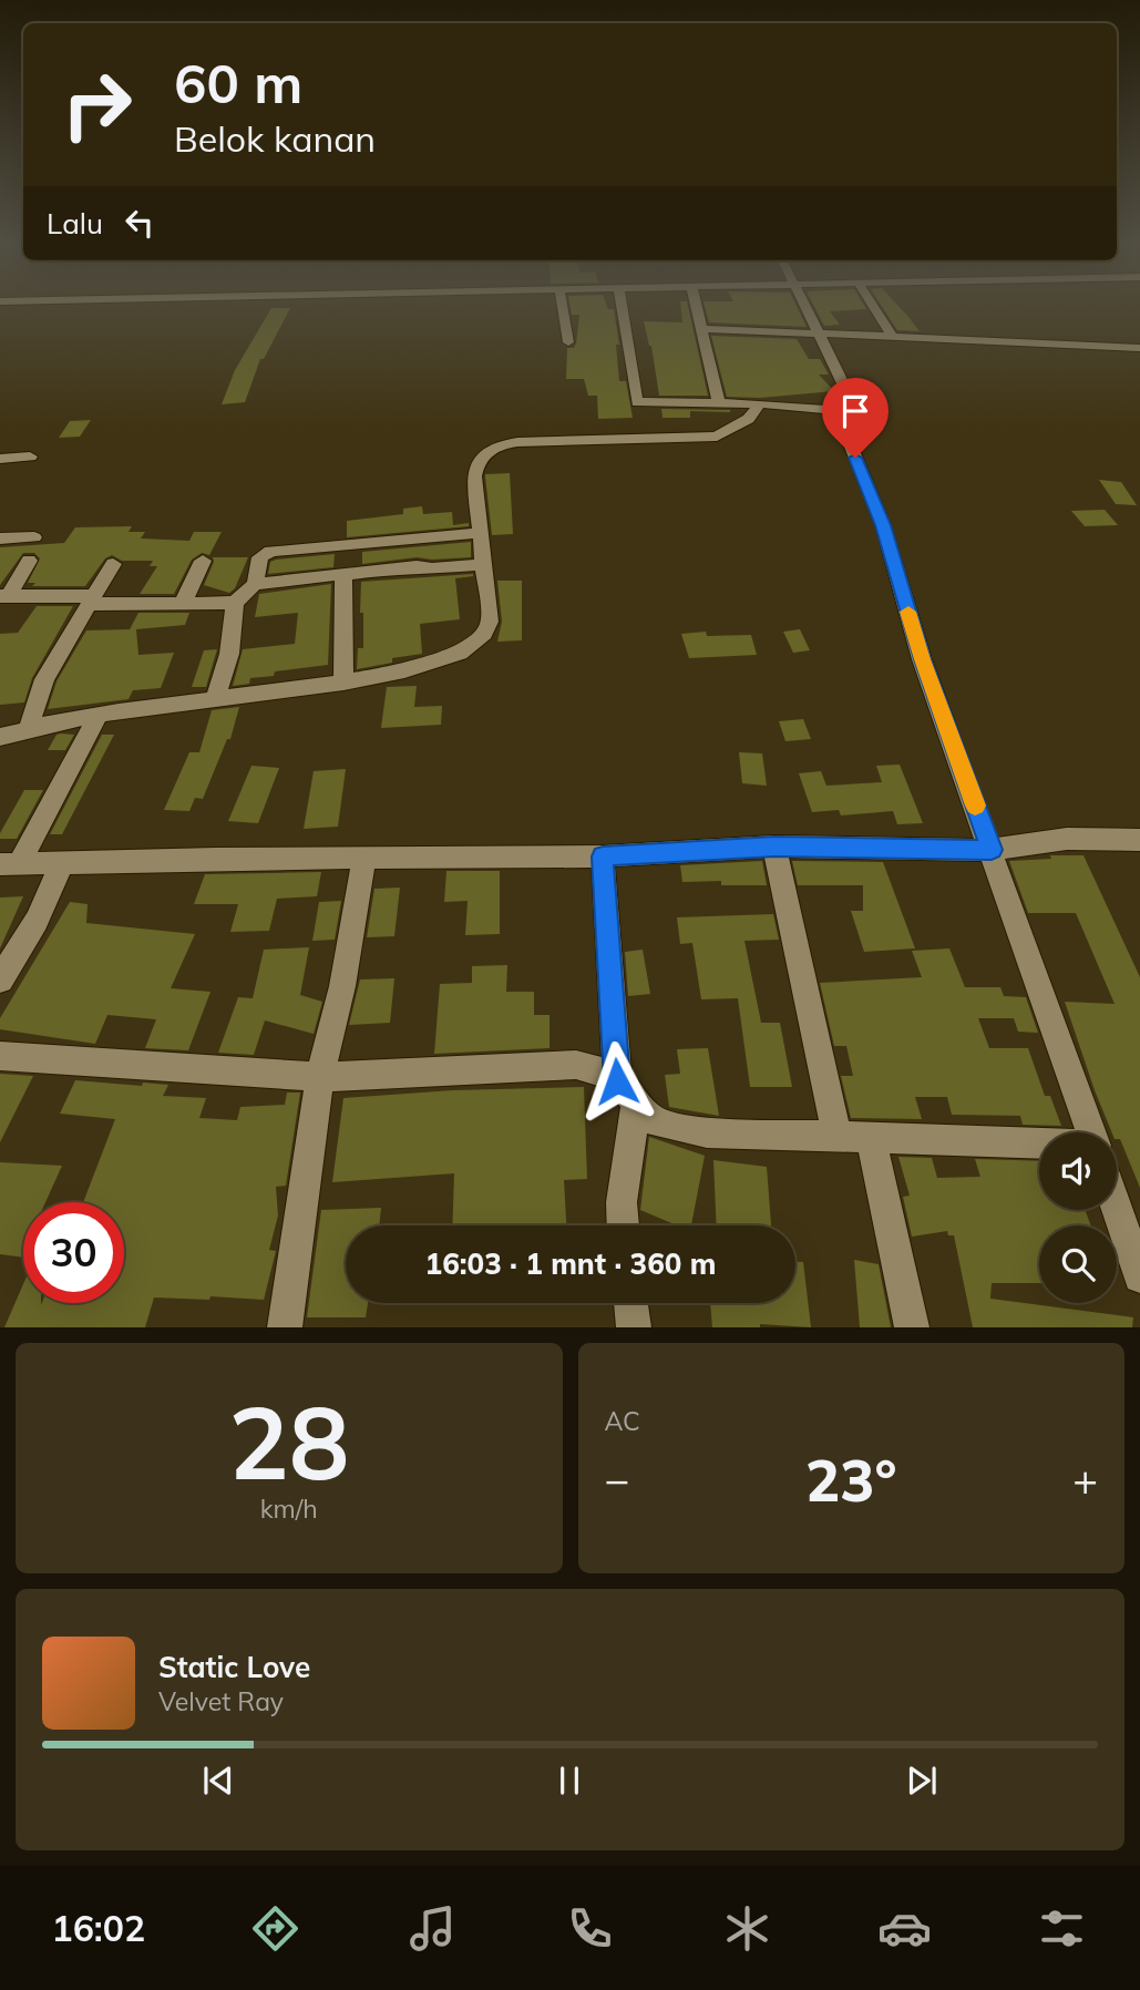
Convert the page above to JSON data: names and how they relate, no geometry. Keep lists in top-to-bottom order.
{
  "page": {
    "turn": ["60 m", "Belok kanan"],
    "then": "Lalu",
    "limit": "30",
    "trip": "16:03 · 1 mnt · 360 m",
    "tile": [
      ["28", "km/h"],
      "AC"
    ],
    "heat": ["−", "23°", "+"],
    "song": ["Static Love", "Velvet Ray"],
    "tabs": "16:02"
  }
}
